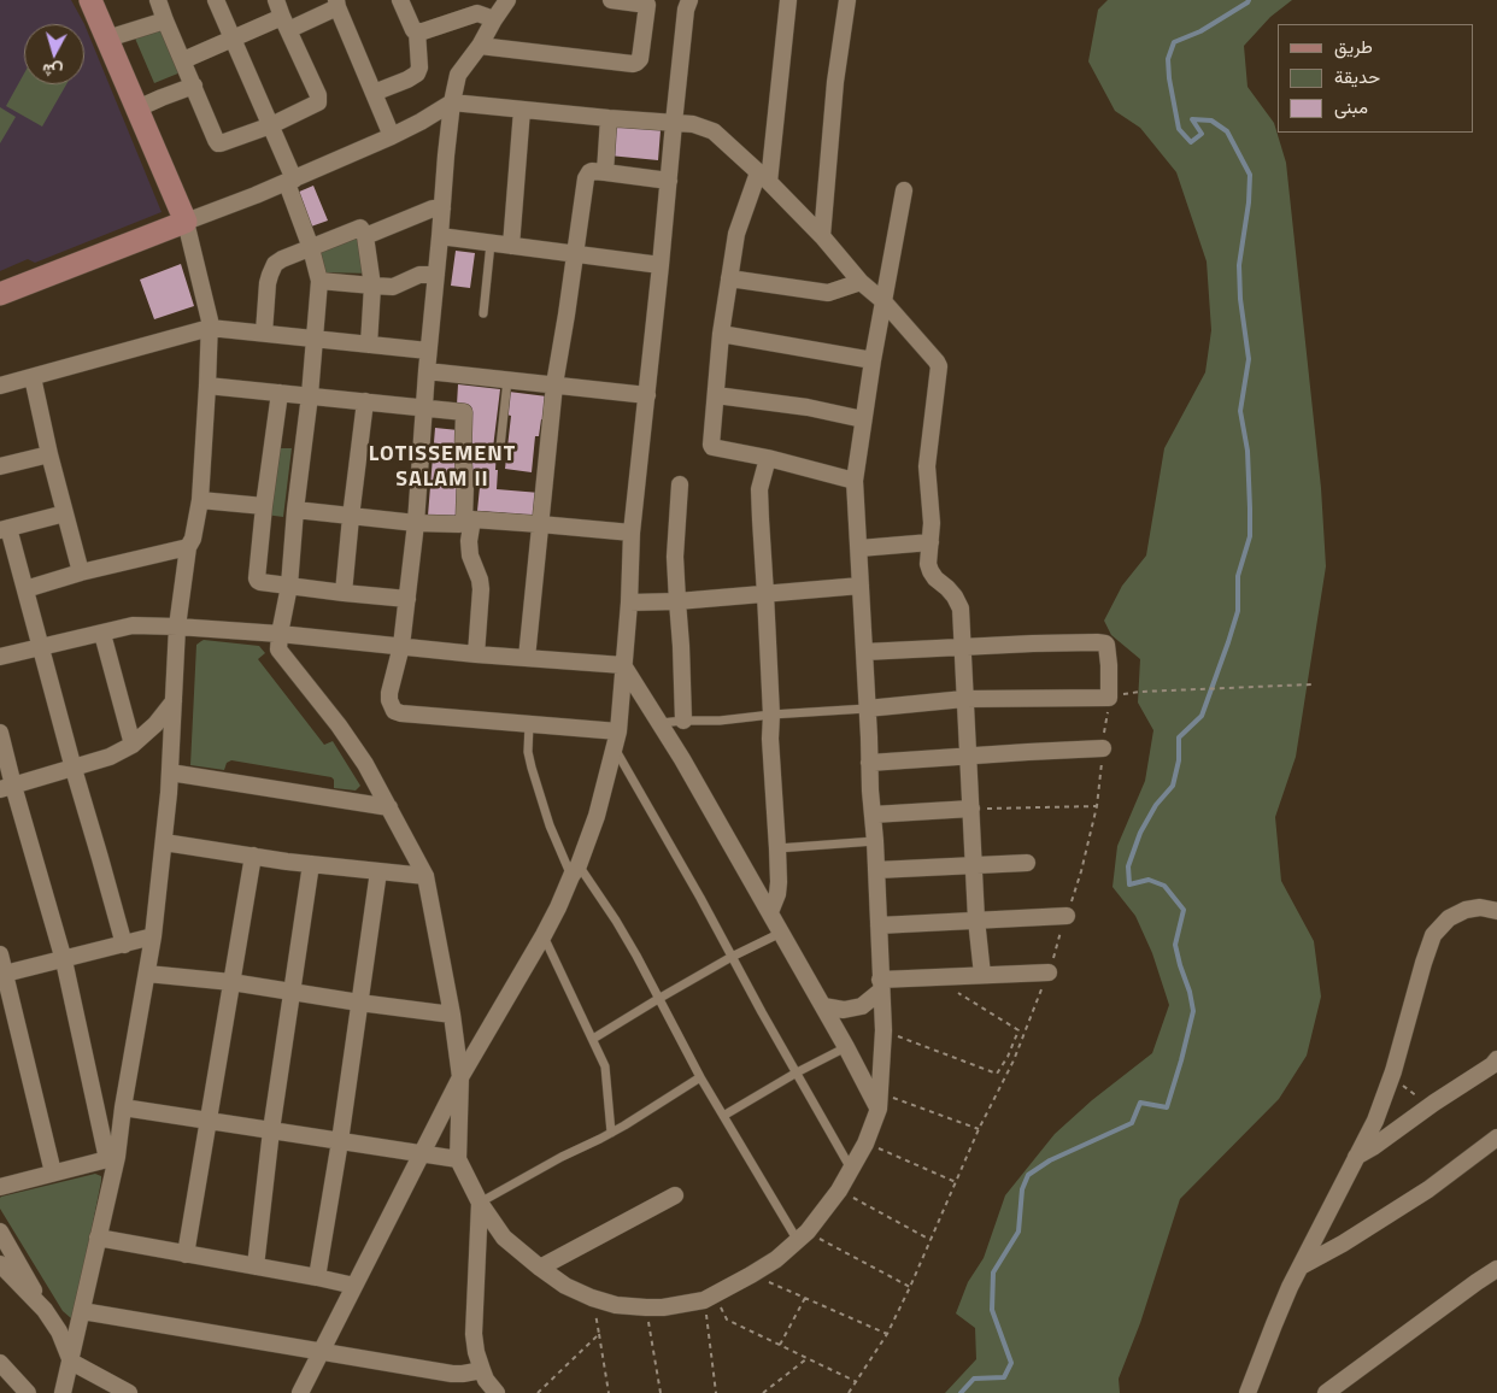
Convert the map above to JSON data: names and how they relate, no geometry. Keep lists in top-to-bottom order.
{
  "districts": ["LOTISSEMENT SALAM II"],
  "legend": ["طريق", "حديقة", "مبنى"],
  "north": "bottom"
}
